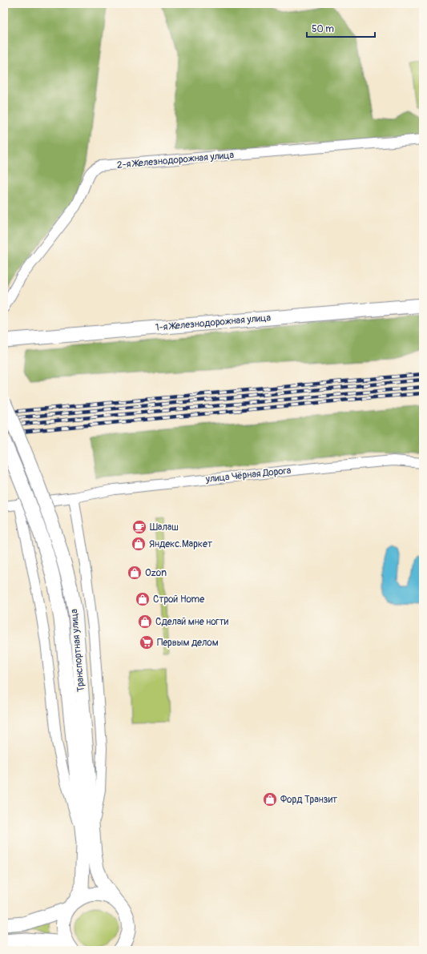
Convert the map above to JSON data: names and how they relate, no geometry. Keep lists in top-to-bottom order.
{
  "streets": {
    "street": [
      "2-я Железнодорожная улица",
      "1-я Железнодорожная улица",
      "улица Чёрная Дорога",
      "Транспортная улица"
    ]
  },
  "places": {
    "cafe": ["Шалаш"],
    "shop": [
      "Яндекс.Маркет",
      "Ozon",
      "Строй Home",
      "Сделай мне ногти",
      "Форд Транзит"
    ],
    "supermarket": ["Первым делом"]
  },
  "scale_bar": "50 m"
}
